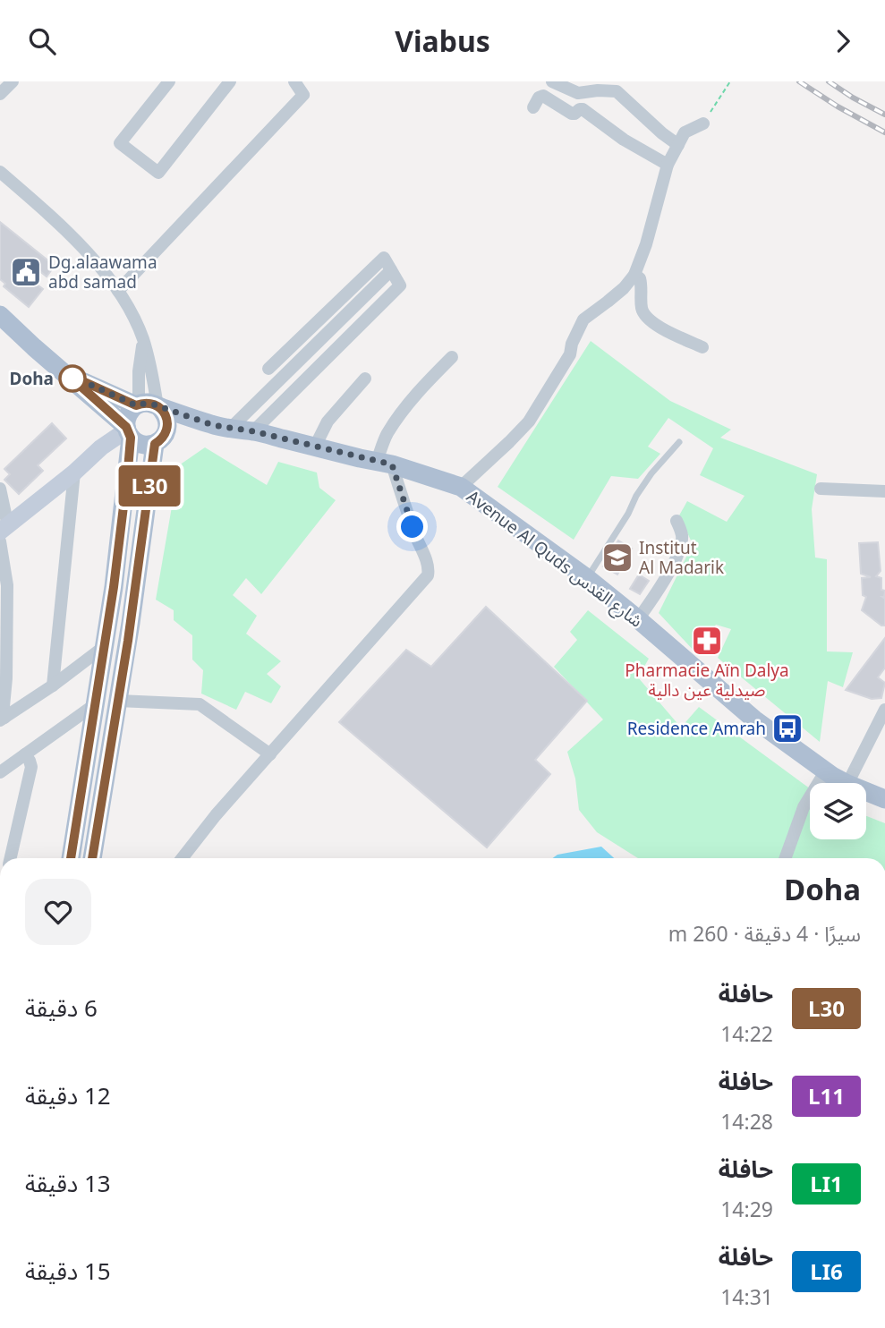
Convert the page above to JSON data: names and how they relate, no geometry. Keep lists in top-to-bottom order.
{
  "streets": {
    "main road": ["Avenue Al Quds شارع القدس"]
  },
  "places": {
    "public building": ["Dg.alaawama abd samad"],
    "other": ["Doha"],
    "school or university": ["Institut Al Madarik"],
    "pharmacy": ["Pharmacie Aïn Dalya صيدلية عين دالية"],
    "bus stop": ["Residence Amrah"]
  },
  "lines": ["bus line L30"],
  "page": {
    "header": "Viabus",
    "on_map": "L30",
    "heading": ["Doha", "سيرًا · 4 دقيقة · 260 m"],
    "list": [
      {
        "mark": "L30",
        "name": "حافلة",
        "note": "14:22",
        "value": "6 دقيقة"
      },
      {
        "mark": "L11",
        "name": "حافلة",
        "note": "14:28",
        "value": "12 دقيقة"
      },
      {
        "mark": "LI1",
        "name": "حافلة",
        "note": "14:29",
        "value": "13 دقيقة"
      },
      {
        "mark": "LI6",
        "name": "حافلة",
        "note": "14:31",
        "value": "15 دقيقة"
      }
    ]
  }
}
